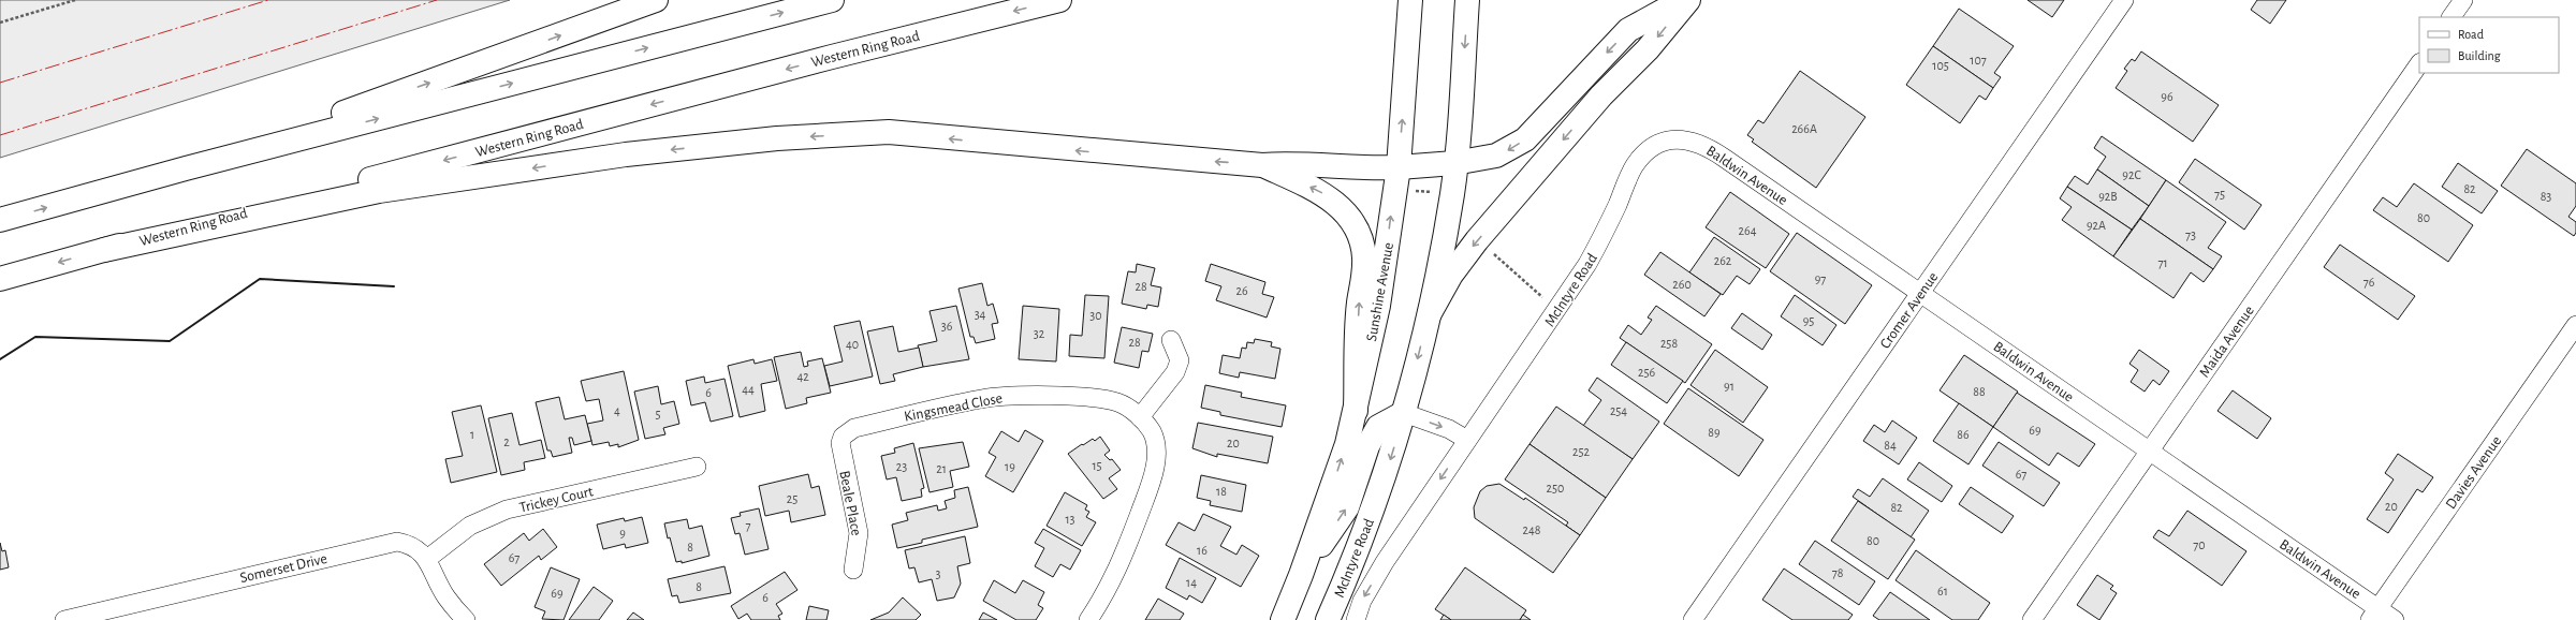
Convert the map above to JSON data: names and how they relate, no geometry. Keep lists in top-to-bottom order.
{
  "streets": {
    "main road": ["Western Ring Road", "McIntyre Road", "Sunshine Avenue"],
    "street": [
      "Baldwin Avenue",
      "Cromer Avenue",
      "Maida Avenue",
      "Kingsmead Close",
      "Davies Avenue",
      "Trickey Court",
      "Beale Place",
      "Somerset Drive"
    ]
  },
  "crossings": [
    ["Baldwin Avenue", "McIntyre Road"],
    ["Baldwin Avenue", "Cromer Avenue"],
    ["Baldwin Avenue", "Maida Avenue"],
    ["Baldwin Avenue", "Davies Avenue"],
    ["Kingsmead Close", "Beale Place"],
    ["Trickey Court", "Somerset Drive"]
  ],
  "one_way": ["McIntyre Road"],
  "house_numbers": [
    "107",
    "105",
    "96",
    "266A",
    "92C",
    "82",
    "75",
    "92B",
    "83",
    "80",
    "92A",
    "264",
    "73",
    "262",
    "71",
    "97",
    "76",
    "260",
    "28",
    "26",
    "34",
    "30",
    "95",
    "36",
    "32",
    "28",
    "258",
    "40",
    "256",
    "42",
    "91",
    "44",
    "88",
    "6",
    "4",
    "254",
    "5",
    "69",
    "89",
    "1",
    "86",
    "2",
    "20",
    "84",
    "252",
    "15",
    "23",
    "19",
    "21",
    "67",
    "250",
    "18",
    "25",
    "20",
    "82",
    "13",
    "7",
    "248",
    "9",
    "80",
    "70",
    "8",
    "16",
    "67",
    "78",
    "3",
    "14",
    "8",
    "61",
    "69",
    "6"
  ],
  "legend": ["Road", "Building"]
}
